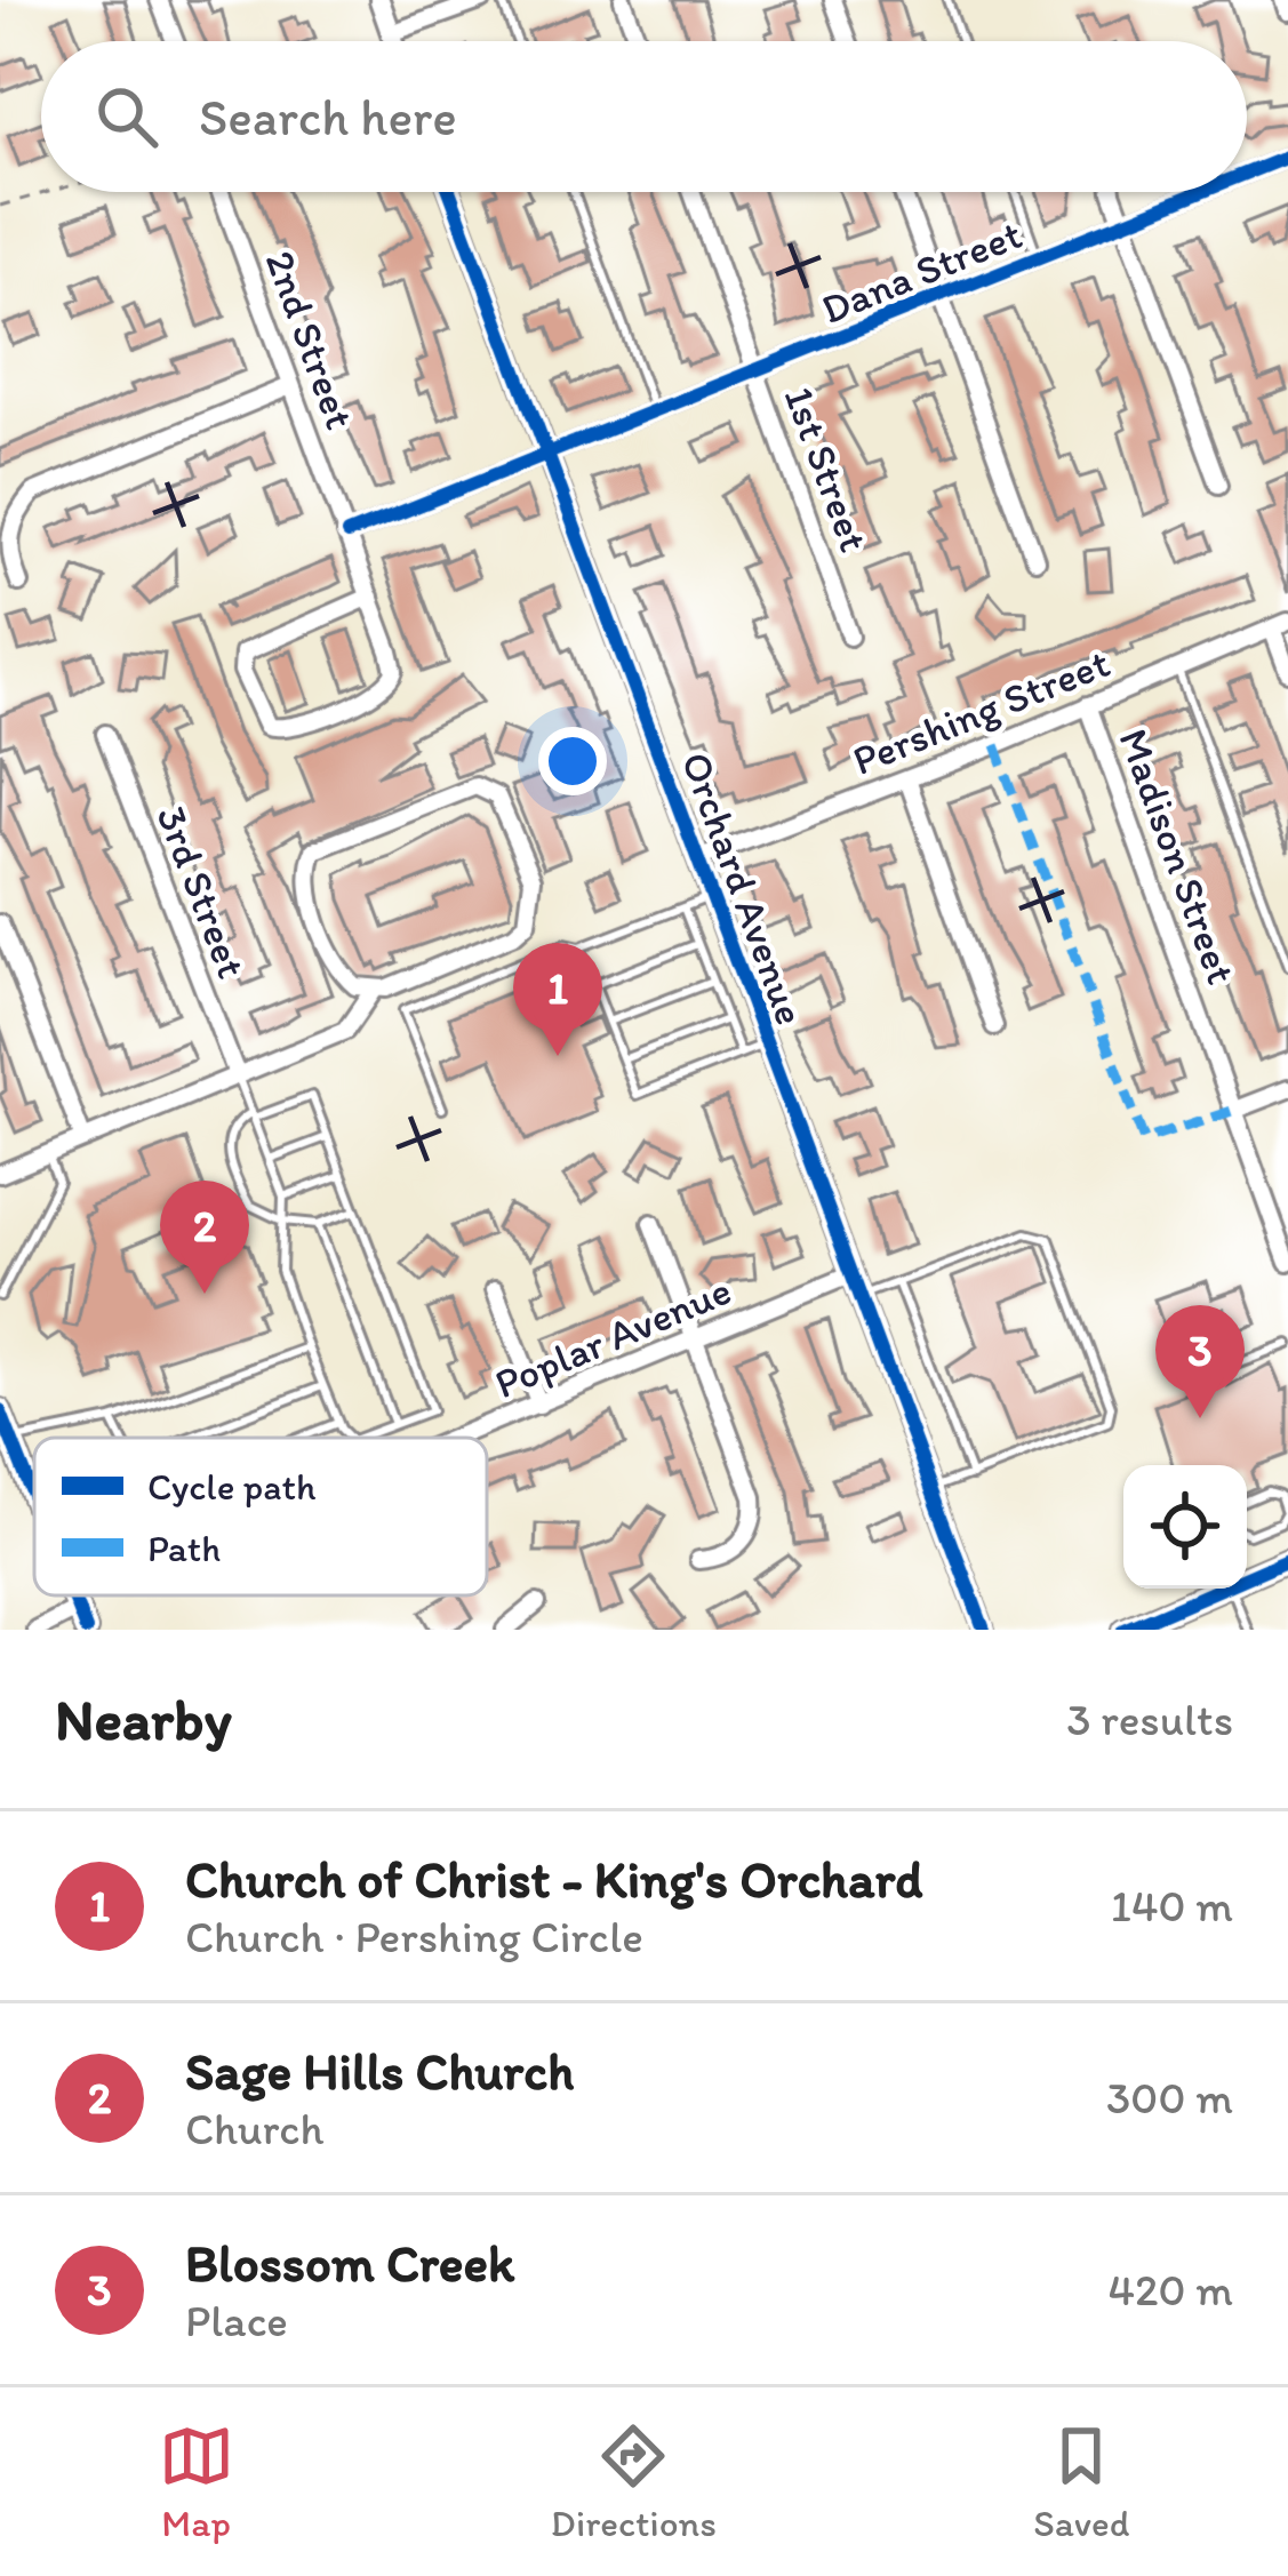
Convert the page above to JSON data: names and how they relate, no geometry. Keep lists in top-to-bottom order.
{
  "streets": {
    "street": [
      "Dana Street",
      "2nd Street",
      "1st Street",
      "Pershing Street",
      "Madison Street",
      "Orchard Avenue",
      "3rd Street",
      "Poplar Avenue"
    ]
  },
  "crossings": [
    ["Dana Street", "2nd Street"],
    ["Dana Street", "1st Street"],
    ["Dana Street", "Orchard Avenue"],
    ["Pershing Street", "Madison Street"],
    ["Pershing Street", "Orchard Avenue"],
    ["Orchard Avenue", "Poplar Avenue"]
  ],
  "legend": ["Cycle path", "Path"],
  "page": {
    "search": "Search here",
    "pins": ["1", "2", "3"],
    "heading": ["Nearby", "3 results"],
    "list": [
      {
        "mark": "1",
        "name": "Church of Christ - King's Orchard",
        "note": "Church · Pershing Circle",
        "value": "140 m"
      },
      {
        "mark": "2",
        "name": "Sage Hills Church",
        "note": "Church",
        "value": "300 m"
      },
      {
        "mark": "3",
        "name": "Blossom Creek",
        "note": "Place",
        "value": "420 m"
      }
    ],
    "nav": ["Map", "Directions", "Saved"]
  }
}
